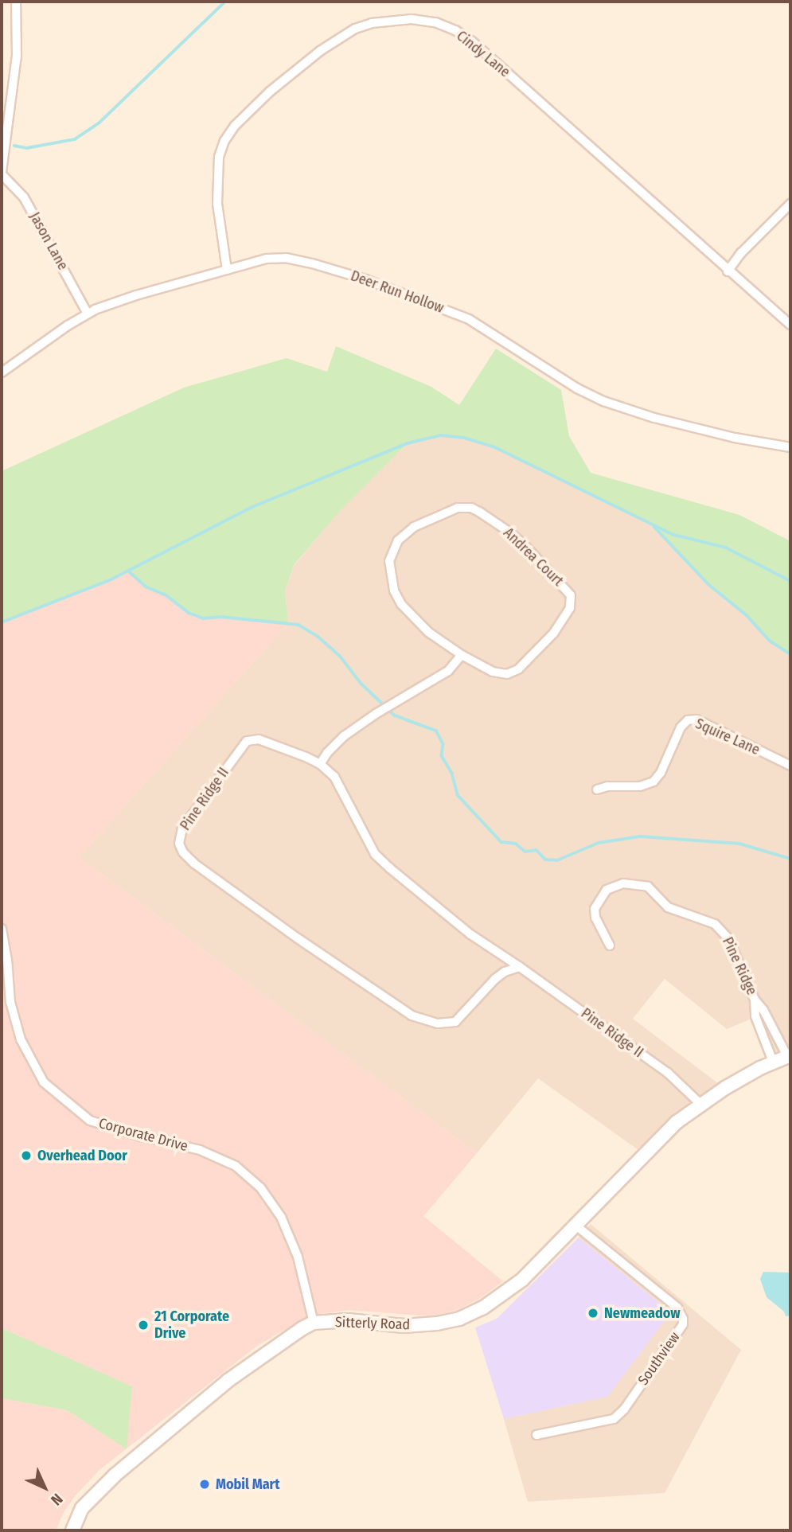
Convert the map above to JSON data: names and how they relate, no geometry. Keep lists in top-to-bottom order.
{
  "streets": {
    "street": [
      "Cindy Lane",
      "Jason Lane",
      "Deer Run Hollow",
      "Andrea Court",
      "Squire Lane",
      "Pine Ridge II",
      "Pine Ridge",
      "Corporate Drive",
      "Sitterly Road",
      "Southview"
    ]
  },
  "crossings": [
    ["Cindy Lane", "Deer Run Hollow"],
    ["Jason Lane", "Deer Run Hollow"],
    ["Pine Ridge II", "Sitterly Road"],
    ["Pine Ridge", "Sitterly Road"],
    ["Corporate Drive", "Sitterly Road"],
    ["Sitterly Road", "Southview"]
  ],
  "places": [
    "Overhead Door",
    "Newmeadow",
    "21 Corporate Drive",
    "Mobil Mart"
  ],
  "north": "bottom right"
}
